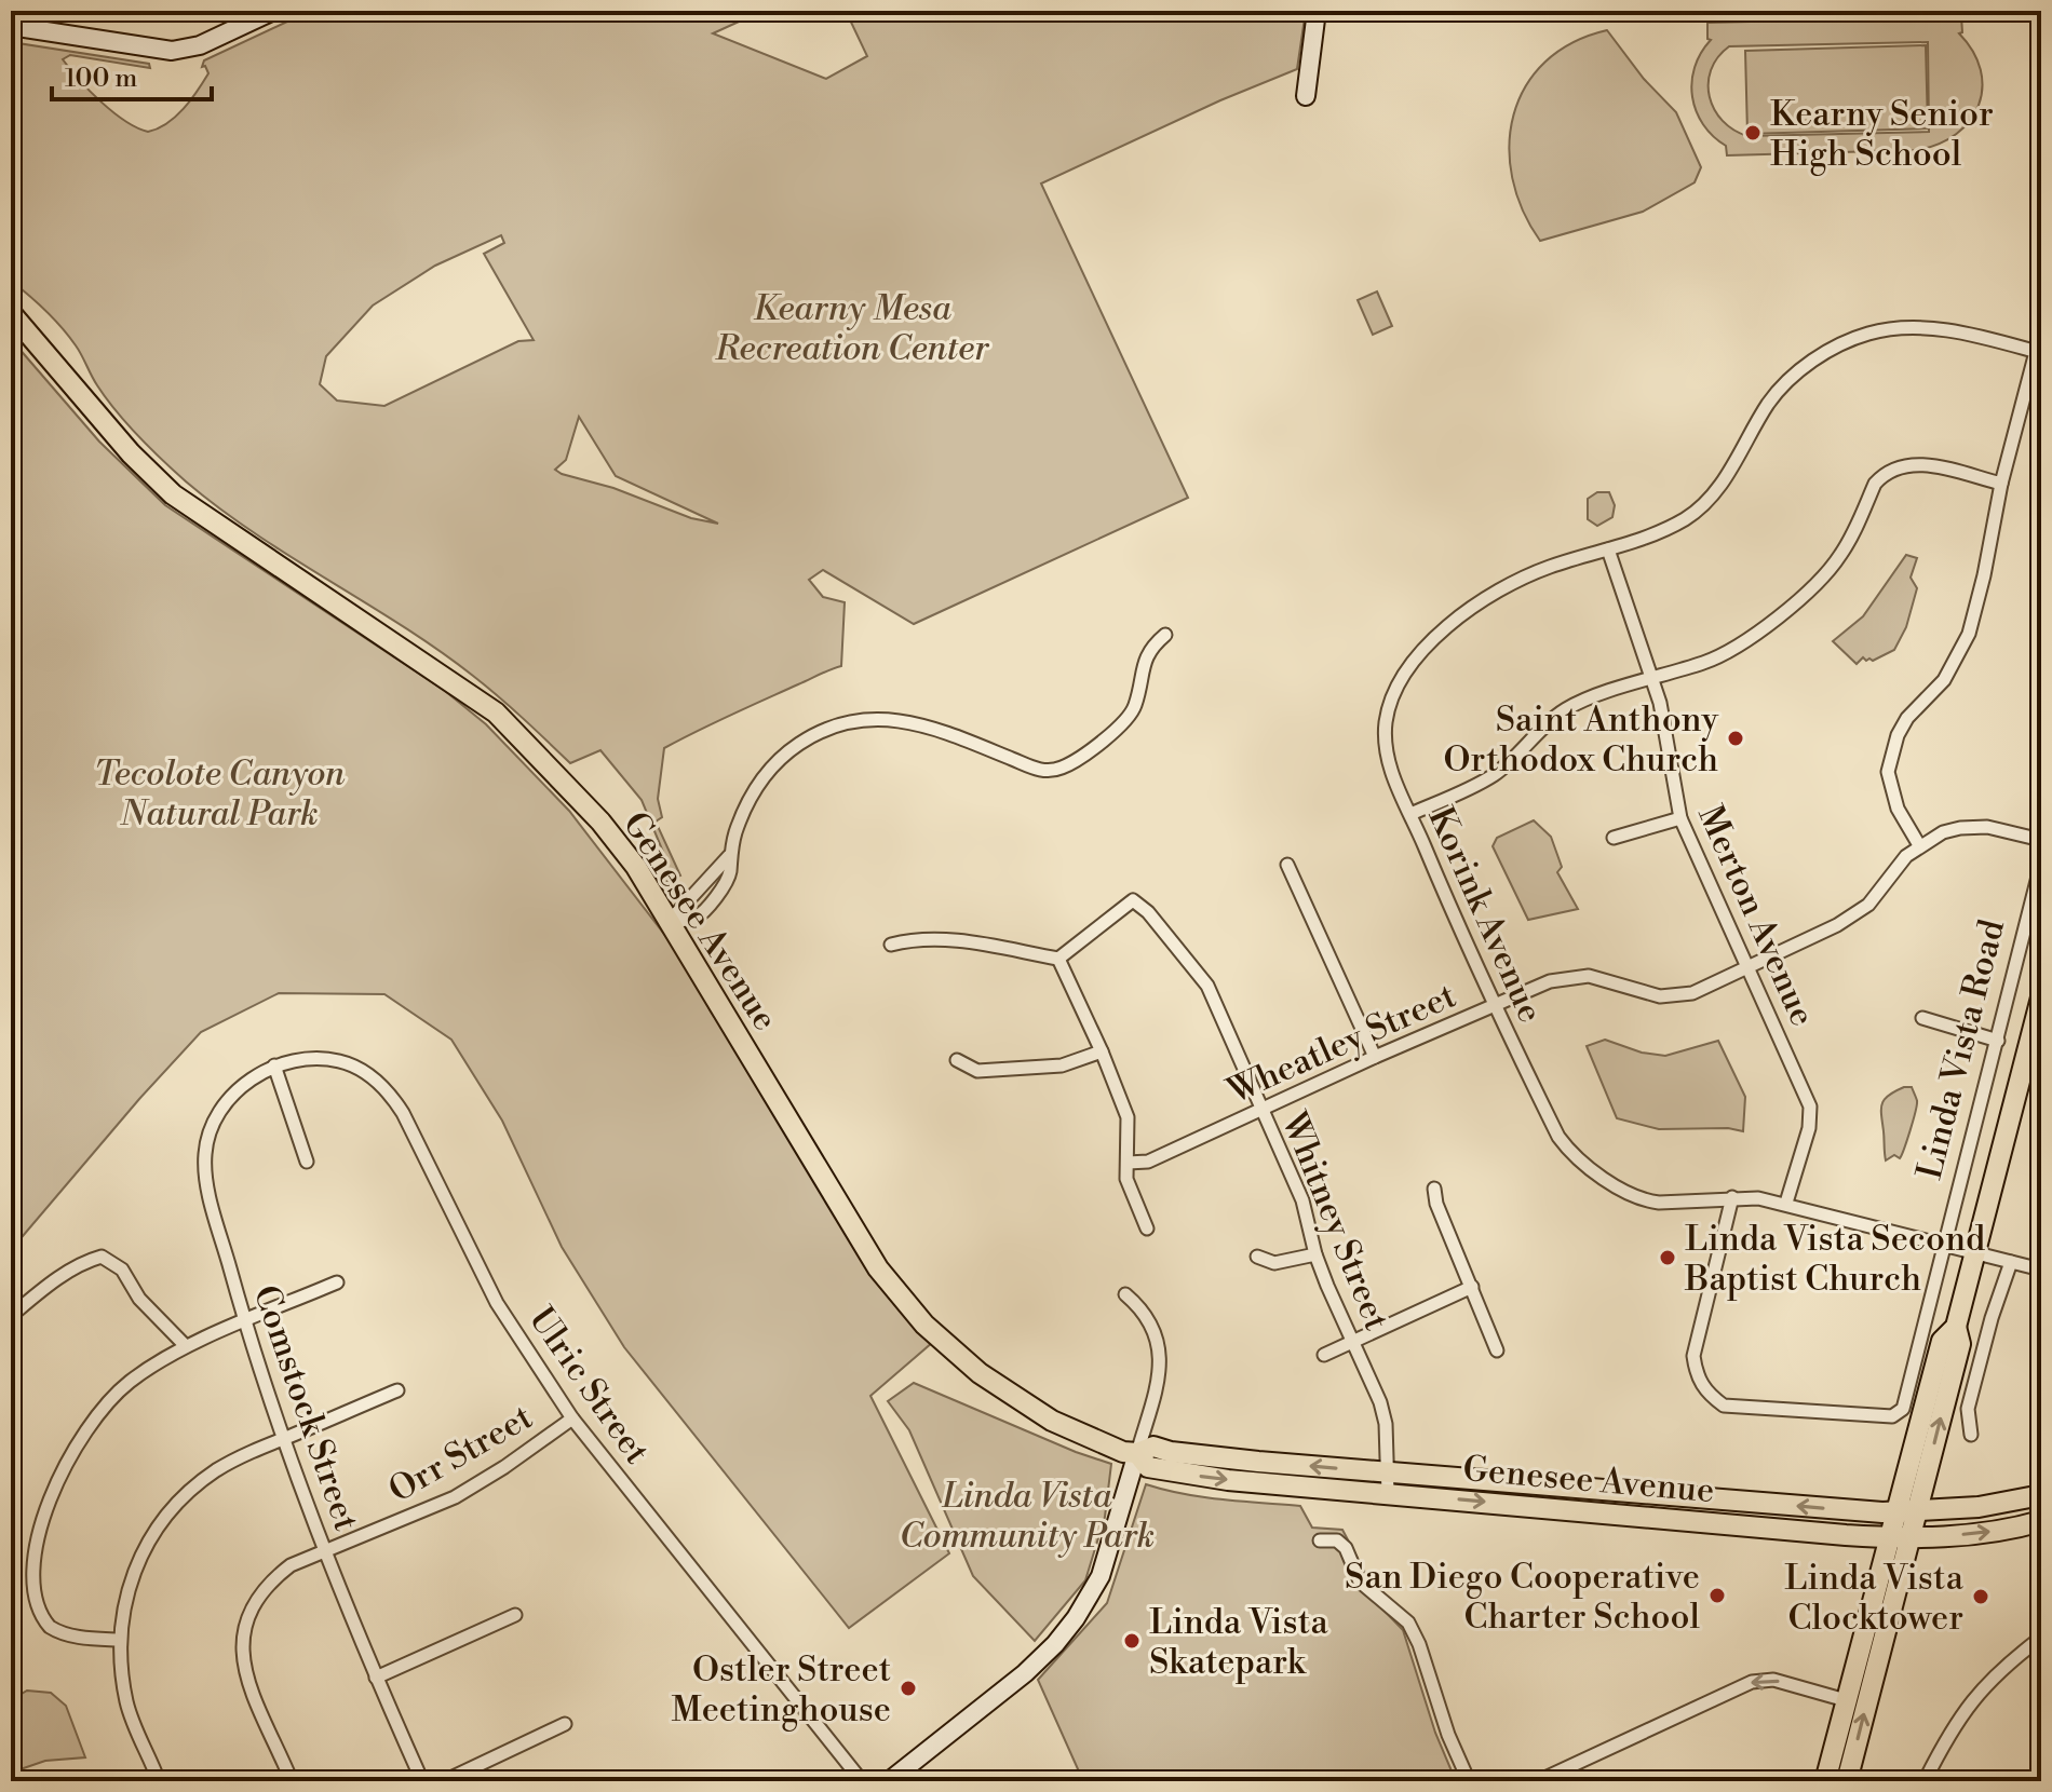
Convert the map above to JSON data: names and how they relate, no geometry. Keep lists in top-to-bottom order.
{
  "streets": {
    "main road": ["Genesee Avenue", "Linda Vista Road"],
    "street": [
      "Korink Avenue",
      "Merton Avenue",
      "Wheatley Street",
      "Whitney Street",
      "Ulric Street",
      "Comstock Street",
      "Orr Street"
    ]
  },
  "crossings": [
    ["Korink Avenue", "Merton Avenue"],
    ["Korink Avenue", "Wheatley Street"],
    ["Korink Avenue", "Linda Vista Road"],
    ["Merton Avenue", "Wheatley Street"],
    ["Genesee Avenue", "Linda Vista Road"],
    ["Genesee Avenue", "Whitney Street"],
    ["Wheatley Street", "Whitney Street"],
    ["Ulric Street", "Comstock Street"],
    ["Ulric Street", "Orr Street"],
    ["Comstock Street", "Orr Street"]
  ],
  "parks": ["Kearny Mesa Recreation Center", "Tecolote Canyon Natural Park", "Linda Vista Community Park"],
  "places": [
    "Kearny Senior High School",
    "Saint Anthony Orthodox Church",
    "Linda Vista Second Baptist Church",
    "San Diego Cooperative Charter School",
    "Linda Vista Clocktower",
    "Linda Vista Skatepark",
    "Ostler Street Meetinghouse"
  ],
  "scale_bar": "100 m"
}
